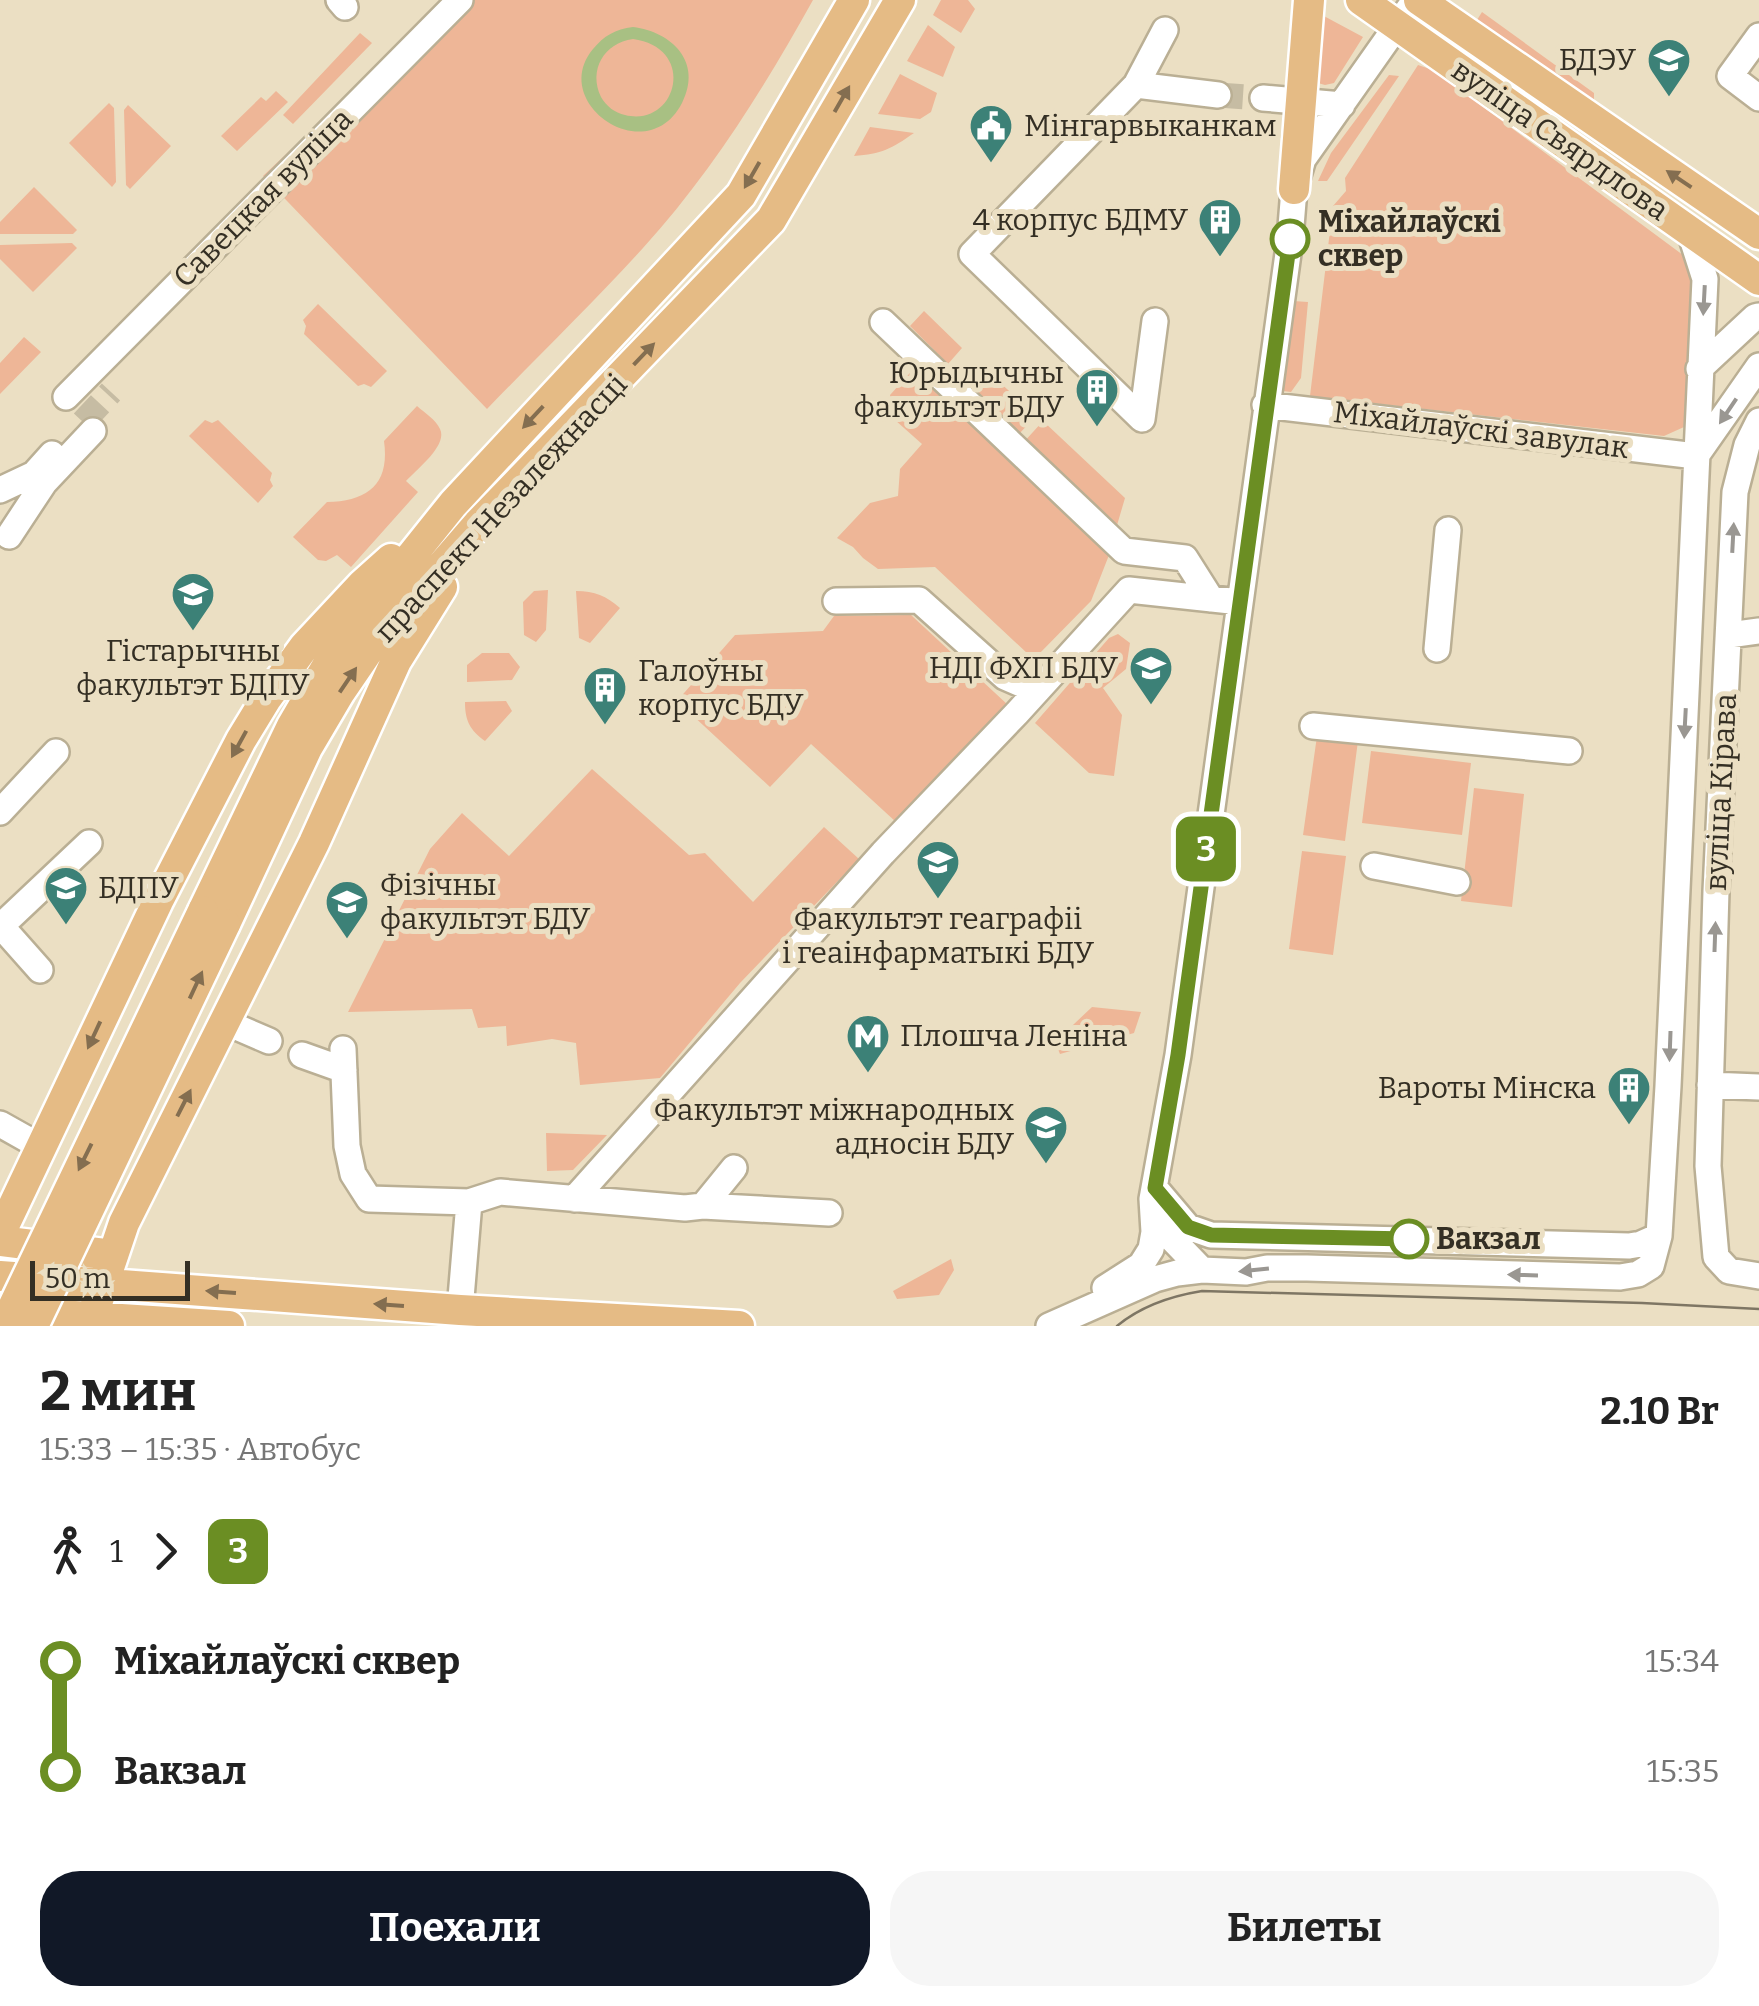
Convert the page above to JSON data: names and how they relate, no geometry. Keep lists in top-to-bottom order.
{
  "streets": {
    "main road": ["вуліца Свярдлова", "праспект Незалежнасці"],
    "street": ["Савецкая вуліца", "Міхайлаўскі завулак", "вуліца Кірава"]
  },
  "crossings": [
    ["вуліца Свярдлова", "вуліца Кірава"],
    ["Міхайлаўскі завулак", "вуліца Кірава"]
  ],
  "places": {
    "school or university": [
      "БДЭУ",
      "Гістарычны факультэт БДПУ",
      "НДІ ФХП БДУ",
      "Факультэт геаграфіі і геаінфарматыкі БДУ",
      "БДПУ",
      "Фізічны факультэт БДУ",
      "Факультэт міжнародных адносін БДУ"
    ],
    "public building": ["Мінгарвыканкам"],
    "other": ["Міхайлаўскі сквер", "Вакзал"],
    "building": [
      "4 корпус БДМУ",
      "Юрыдычны факультэт БДУ",
      "Галоўны корпус БДУ",
      "Вароты Мінска"
    ],
    "metro station": ["Плошча Леніна"]
  },
  "lines": ["bus line 3"],
  "scale_bar": "50 m",
  "page": {
    "on_map": "3",
    "scale": "50 m",
    "heading": ["2 мин", "15:33 – 15:35 · Автобус", "2.10 Br"],
    "legs": ["1", "3"],
    "list": [
      {
        "name": "Міхайлаўскі сквер",
        "value": "15:34"
      },
      {
        "name": "Вакзал",
        "value": "15:35"
      }
    ],
    "buttons": ["Поехали", "Билеты"]
  }
}
